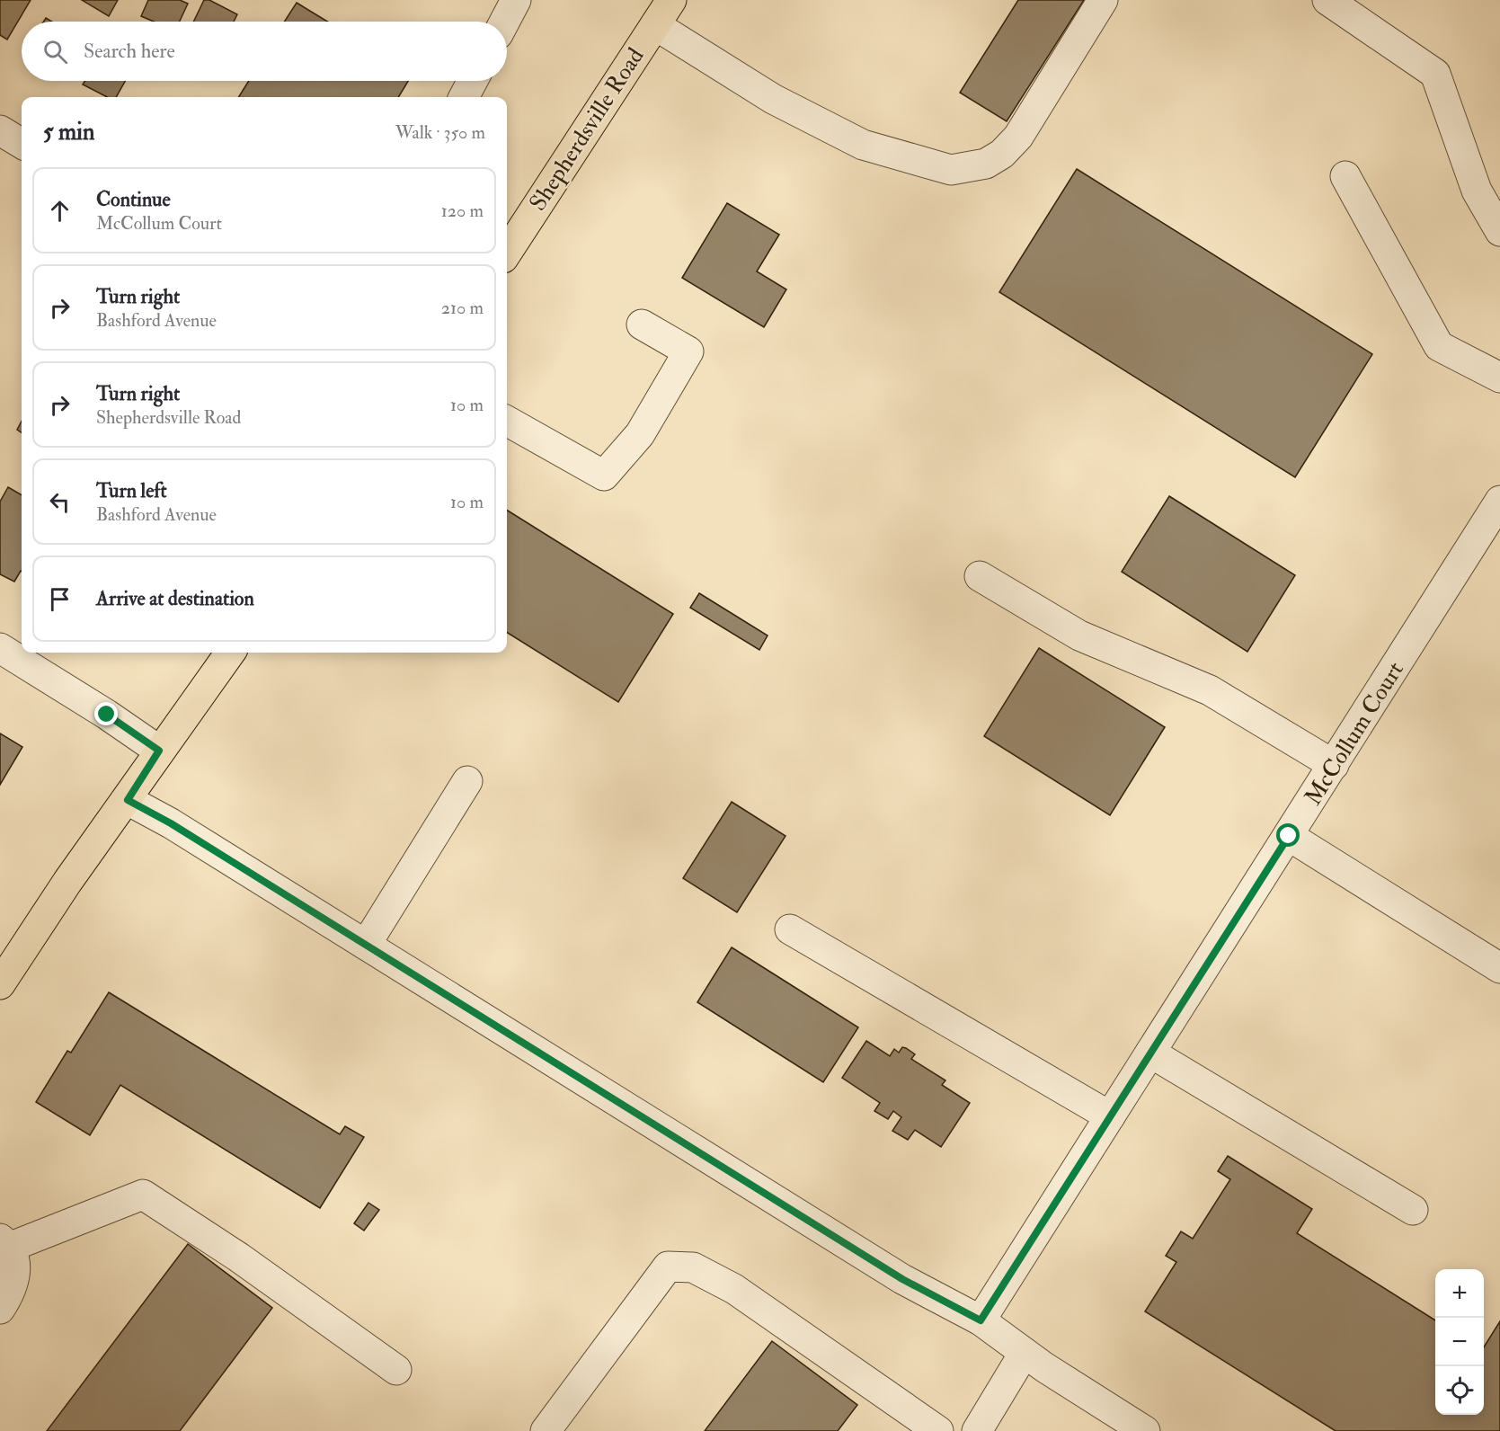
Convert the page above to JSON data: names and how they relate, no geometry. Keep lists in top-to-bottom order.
{
  "streets": {
    "main road": ["Shepherdsville Road"],
    "street": ["McCollum Court"]
  },
  "page": {
    "search": "Search here",
    "heading": ["5 min", "Walk · 350 m"],
    "list": [
      ["Continue", "McCollum Court", "120 m"],
      ["Turn right", "Bashford Avenue", "210 m"],
      ["Turn right", "Shepherdsville Road", "10 m"],
      ["Turn left", "Bashford Avenue", "10 m"],
      "Arrive at destination"
    ],
    "map_buttons": ["+", "−"]
  }
}
